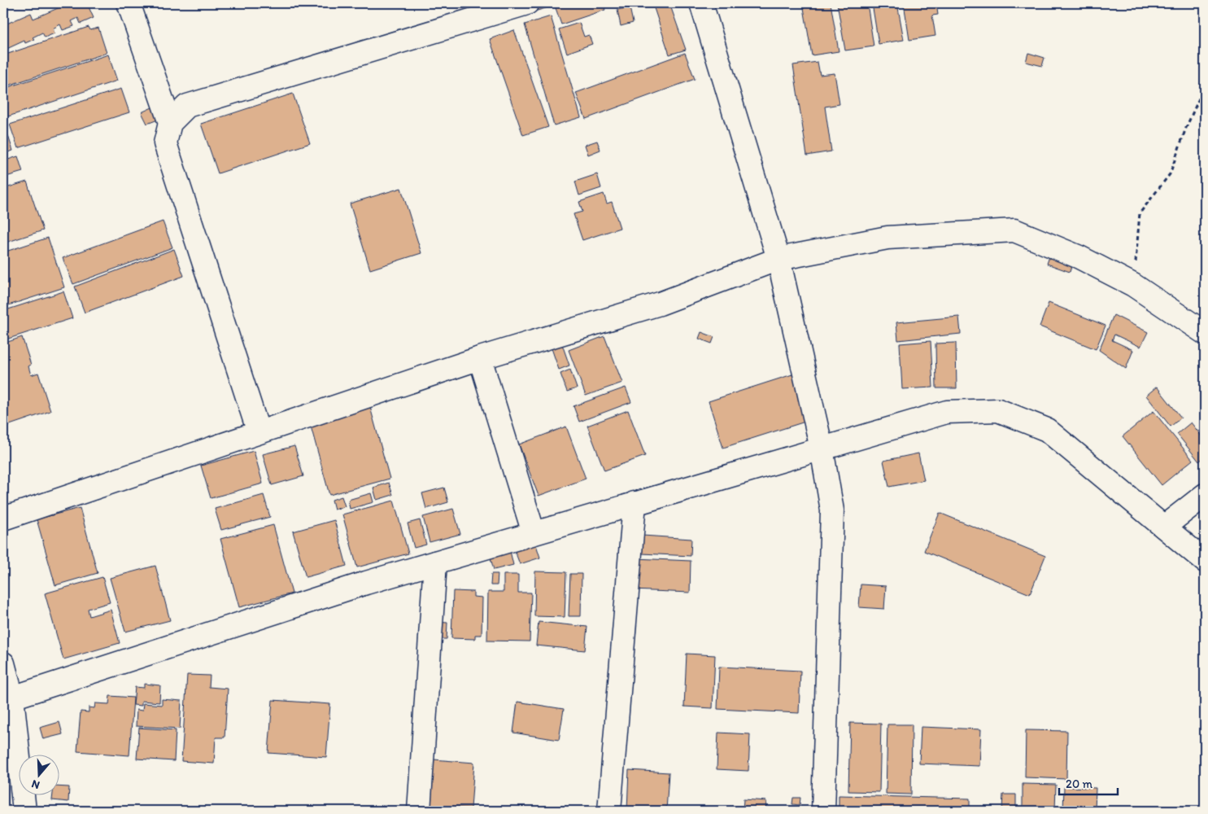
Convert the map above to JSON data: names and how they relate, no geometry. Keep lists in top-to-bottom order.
{
  "scale_bar": "20 m",
  "north": "bottom"
}
